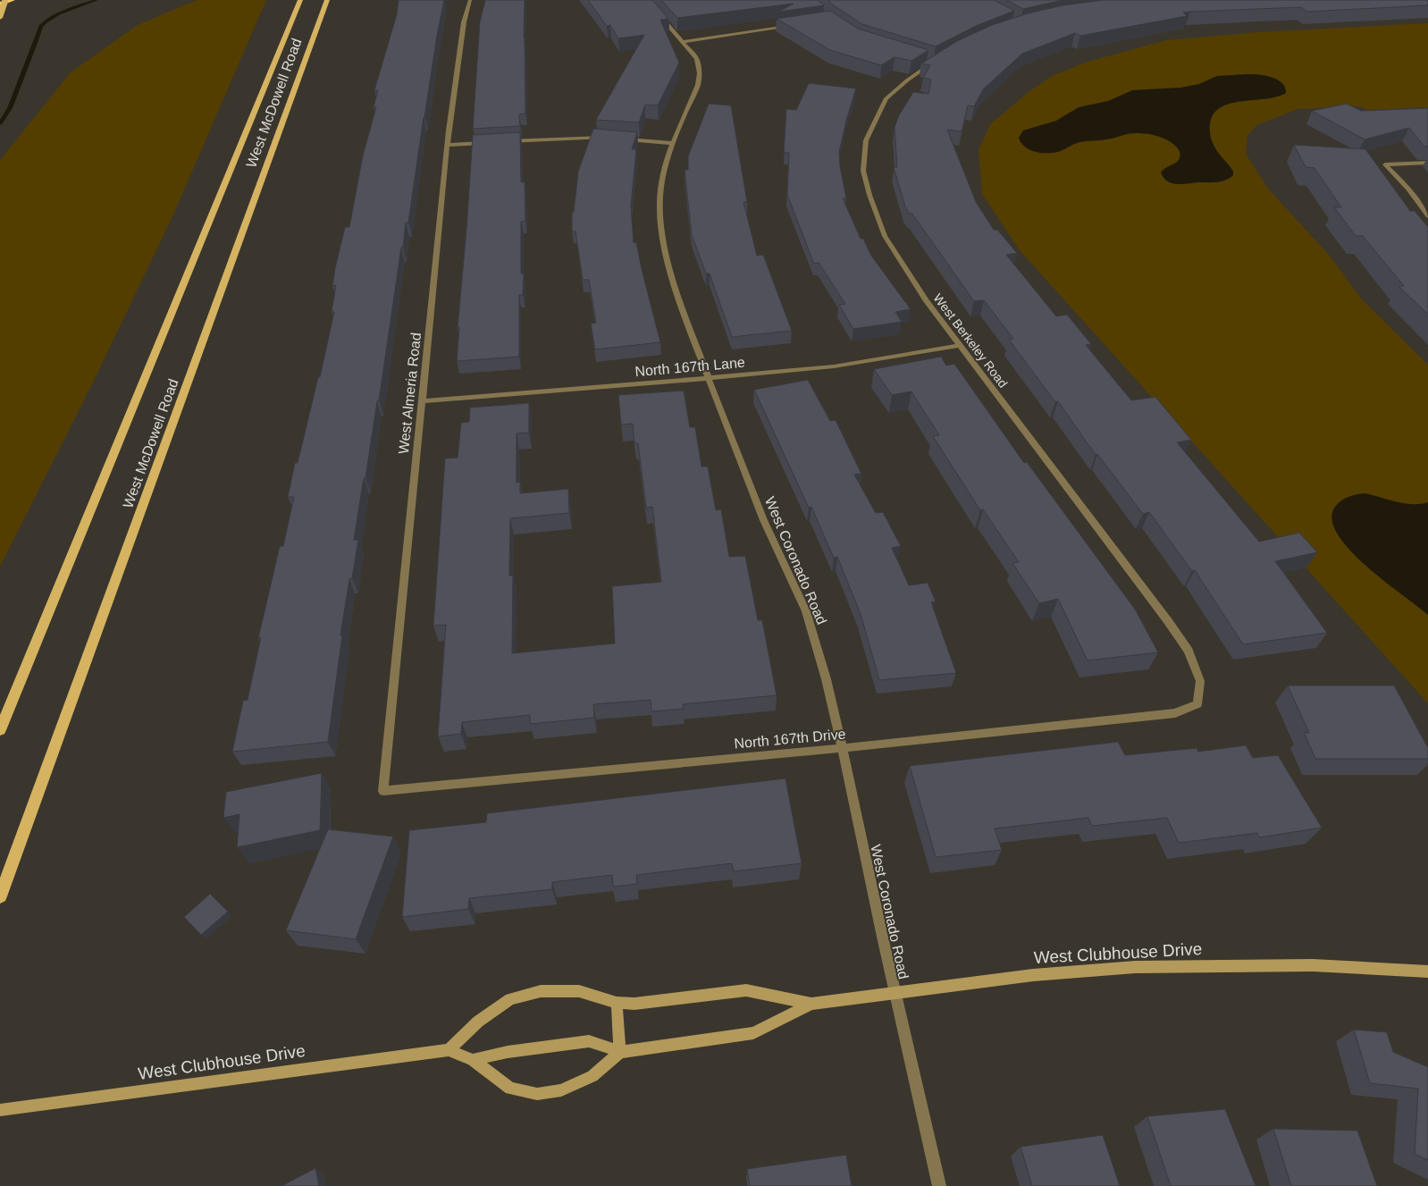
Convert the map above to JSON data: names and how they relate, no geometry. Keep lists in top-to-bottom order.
{
  "streets": {
    "main road": ["West McDowell Road"],
    "street": [
      "West Berkeley Road",
      "North 167th Lane",
      "West Almeria Road",
      "West Coronado Road",
      "North 167th Drive",
      "West Clubhouse Drive"
    ]
  },
  "crossings": [
    ["West Berkeley Road", "North 167th Lane"],
    ["West Berkeley Road", "North 167th Drive"],
    ["North 167th Lane", "West Almeria Road"],
    ["North 167th Lane", "West Coronado Road"],
    ["West Almeria Road", "North 167th Drive"],
    ["West Coronado Road", "North 167th Drive"],
    ["West Coronado Road", "West Clubhouse Drive"]
  ]
}
